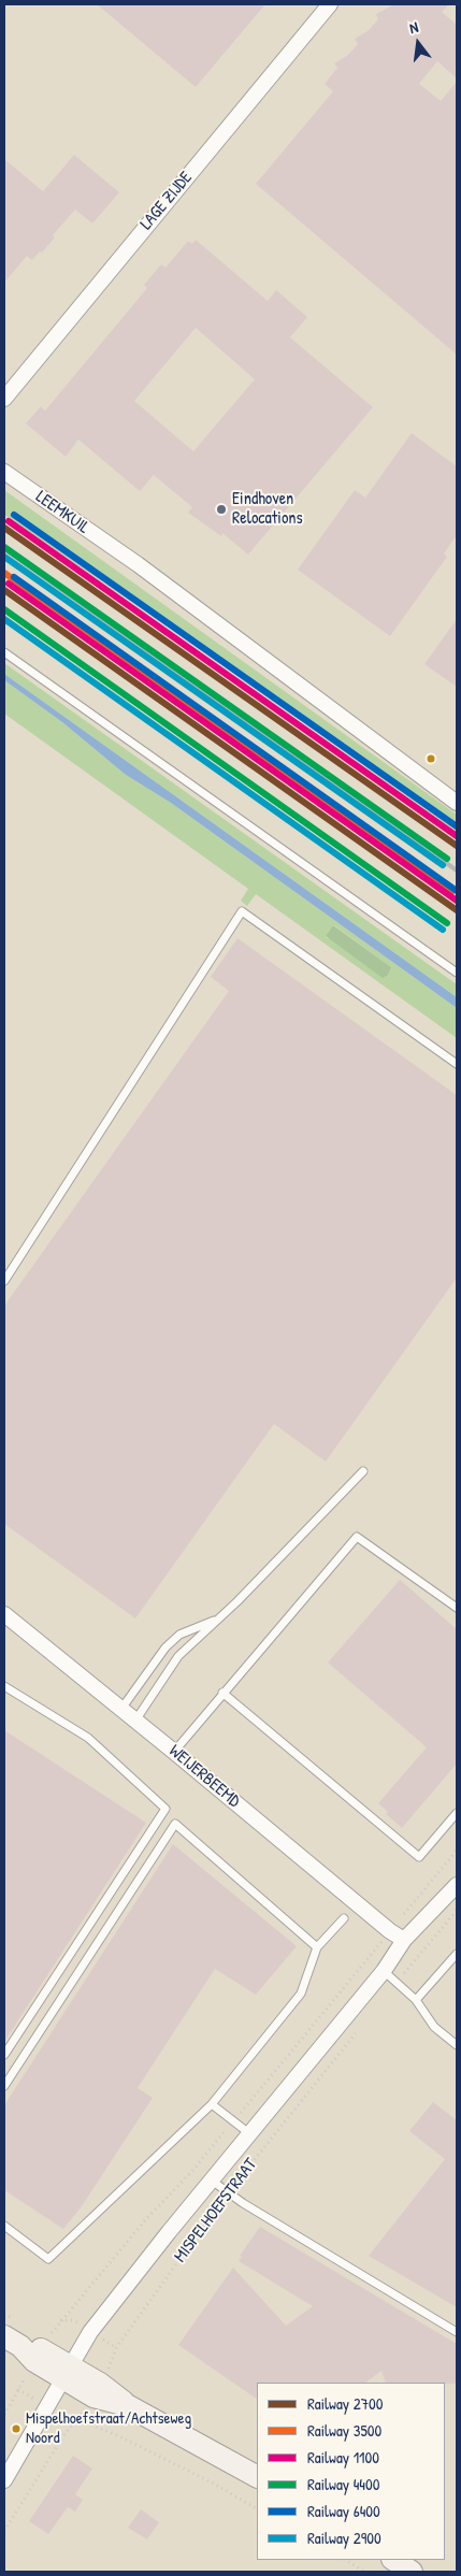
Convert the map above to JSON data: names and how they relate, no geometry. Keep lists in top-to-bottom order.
{
  "streets": {
    "street": [
      "LAGE ZIJDE",
      "LEEMKUIL",
      "WEIJERBEEMD",
      "MISPELHOEFSTRAAT"
    ]
  },
  "crossings": [
    ["WEIJERBEEMD", "MISPELHOEFSTRAAT"]
  ],
  "places": ["Eindhoven Relocations", "Mispelhoefstraat/Achtseweg Noord"],
  "lines": [
    "rail line 6400",
    "rail line 1100",
    "rail line 2700",
    "rail line 4400",
    "rail line 2900",
    "rail line 3500"
  ],
  "legend": [
    "Railway 2700",
    "Railway 3500",
    "Railway 1100",
    "Railway 4400",
    "Railway 6400",
    "Railway 2900"
  ],
  "north": "top"
}
